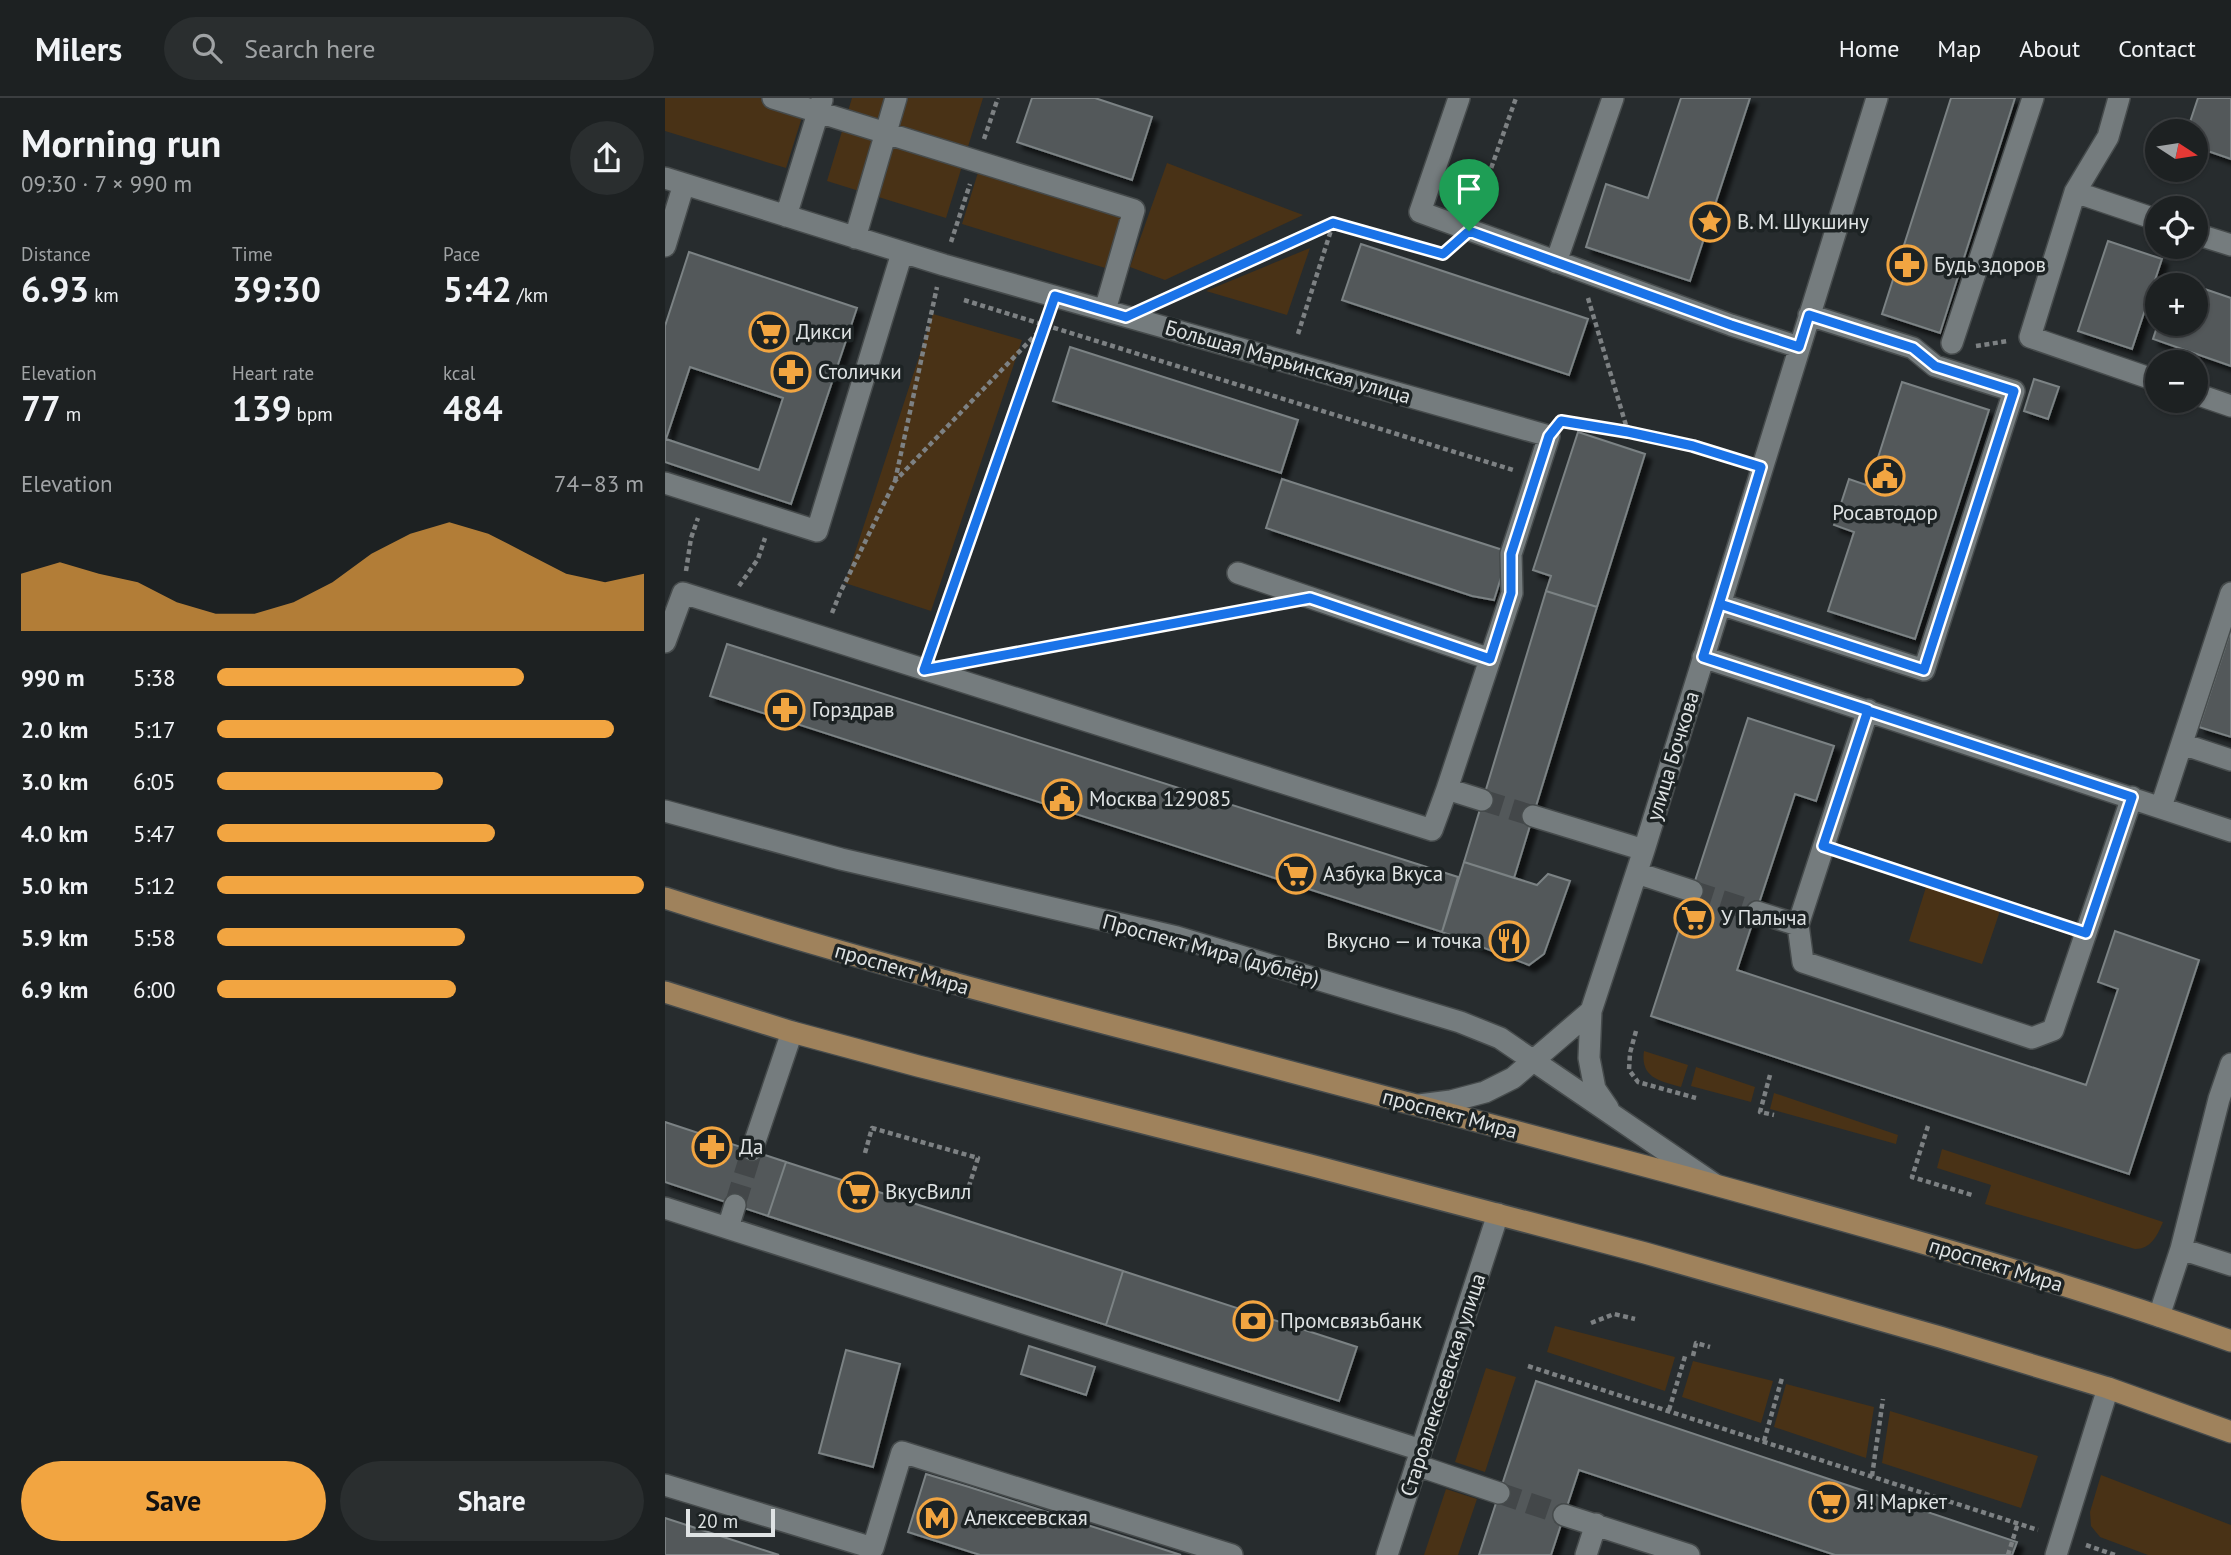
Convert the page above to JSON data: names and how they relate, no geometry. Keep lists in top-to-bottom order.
{
  "streets": {
    "main road": ["проспект Мира"],
    "street": [
      "Большая Марьинская улица",
      "улица Бочкова",
      "Проспект Мира (дублёр)",
      "Староалексеевская улица"
    ]
  },
  "crossings": [
    ["улица Бочкова", "Проспект Мира (дублёр)"],
    ["Проспект Мира (дублёр)", "проспект Мира"]
  ],
  "places": {
    "place": ["В. М. Шукшину"],
    "pharmacy": [
      "Будь здоров",
      "Столички",
      "Горздрав",
      "Да"
    ],
    "supermarket": [
      "Дикси",
      "Азбука Вкуса",
      "У Палыча",
      "ВкусВилл",
      "Я! Маркет"
    ],
    "public building": ["Росавтодор", "Москва 129085"],
    "restaurant": ["Вкусно — и точка"],
    "bank": ["Промсвязьбанк"],
    "metro station": ["Алексеевская"]
  },
  "scale_bar": "20 m",
  "north": "right",
  "page": {
    "header": "Milers",
    "search": "Search here",
    "nav": [
      "Home",
      "Map",
      "About",
      "Contact"
    ],
    "heading": ["Morning run", "09:30 · 7 × 990 m"],
    "map_buttons": ["+", "−"],
    "stats": [
      ["Distance", "6.93 km"],
      ["Time", "39:30"],
      ["Pace", "5:42 /km"],
      ["Elevation", "77 m"],
      ["Heart rate", "139 bpm"],
      ["kcal", "484"]
    ],
    "chart": ["Elevation", "74–83 m"],
    "list": [
      {
        "name": "990 m",
        "note": "5:38"
      },
      {
        "name": "2.0 km",
        "note": "5:17"
      },
      {
        "name": "3.0 km",
        "note": "6:05"
      },
      {
        "name": "4.0 km",
        "note": "5:47"
      },
      {
        "name": "5.0 km",
        "note": "5:12"
      },
      {
        "name": "5.9 km",
        "note": "5:58"
      },
      {
        "name": "6.9 km",
        "note": "6:00"
      }
    ],
    "buttons": ["Save", "Share"],
    "scale": "20 m"
  }
}
